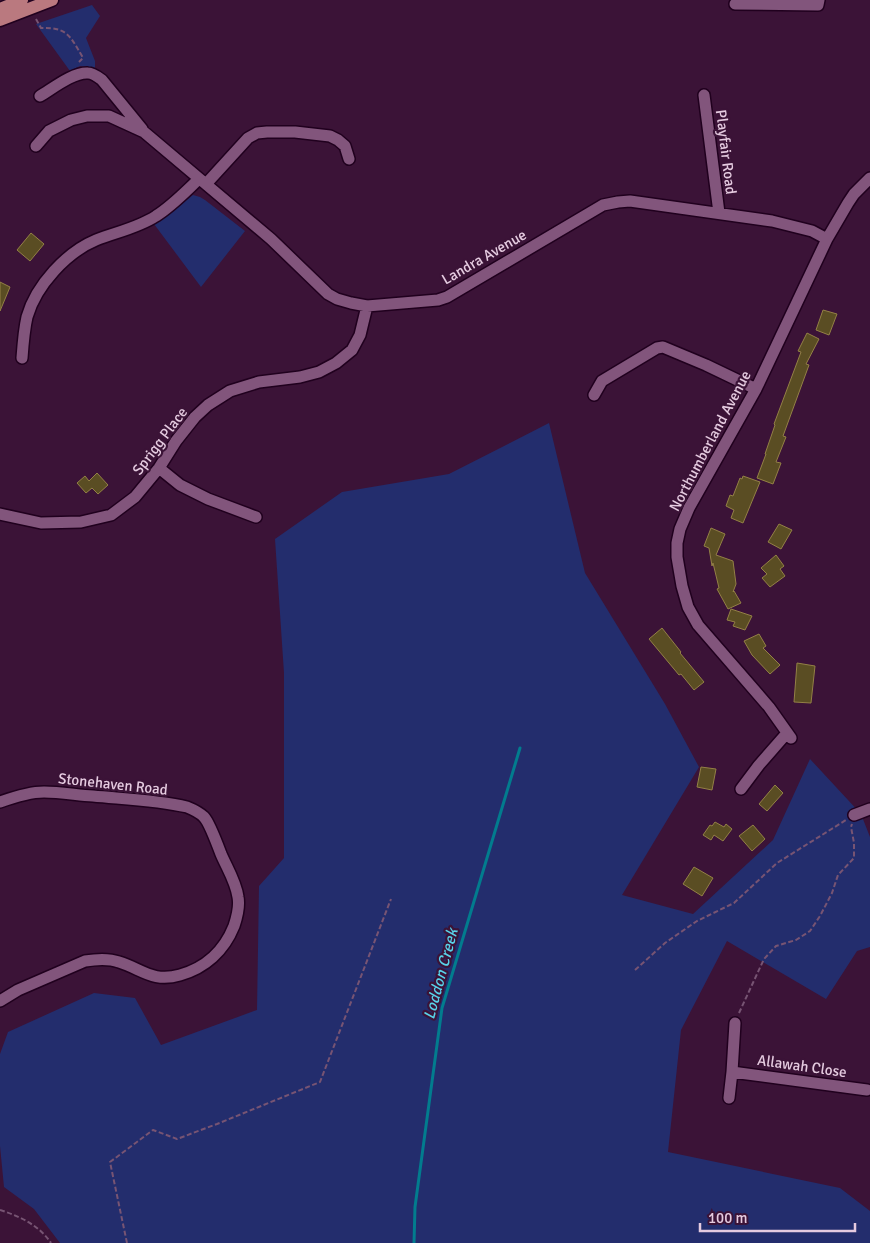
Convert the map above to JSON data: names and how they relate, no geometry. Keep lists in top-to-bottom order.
{
  "streets": {
    "street": [
      "Playfair Road",
      "Landra Avenue",
      "Sprigg Place",
      "Northumberland Avenue",
      "Stonehaven Road",
      "Allawah Close"
    ]
  },
  "crossings": [
    ["Playfair Road", "Landra Avenue"],
    ["Landra Avenue", "Sprigg Place"],
    ["Landra Avenue", "Northumberland Avenue"]
  ],
  "water": ["Loddon Creek"],
  "scale_bar": "100 m"
}
